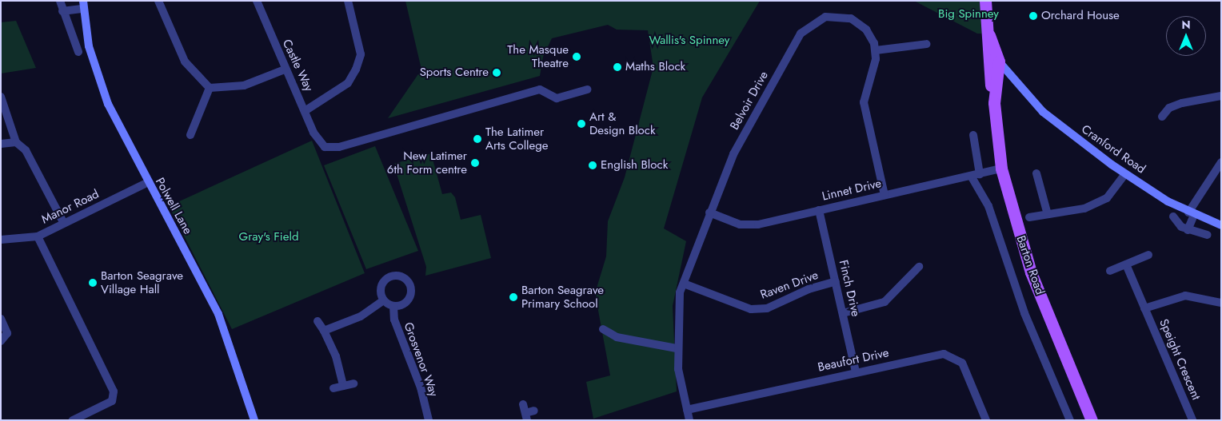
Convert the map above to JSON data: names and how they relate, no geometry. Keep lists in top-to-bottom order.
{
  "streets": {
    "main road": ["Barton Road"],
    "street": [
      "Castle Way",
      "Belvoir Drive",
      "Cranford Road",
      "Linnet Drive",
      "Polwell Lane",
      "Manor Road",
      "Raven Drive",
      "Finch Drive",
      "Grosvenor Way",
      "Speight Crescent",
      "Beaufort Drive"
    ]
  },
  "crossings": [
    ["Belvoir Drive", "Linnet Drive"],
    ["Belvoir Drive", "Raven Drive"],
    ["Belvoir Drive", "Beaufort Drive"],
    ["Cranford Road", "Barton Road"],
    ["Linnet Drive", "Barton Road"],
    ["Linnet Drive", "Finch Drive"],
    ["Polwell Lane", "Manor Road"],
    ["Raven Drive", "Finch Drive"],
    ["Finch Drive", "Beaufort Drive"]
  ],
  "parks": ["Big Spinney", "Wallis's Spinney", "Gray's Field"],
  "places": [
    "Orchard House",
    "The Masque Theatre",
    "Maths Block",
    "Sports Centre",
    "Art & Design Block",
    "The Latimer Arts College",
    "New Latimer 6th Form centre",
    "English Block",
    "Barton Seagrave Village Hall",
    "Barton Seagrave Primary School"
  ],
  "north": "top"
}
